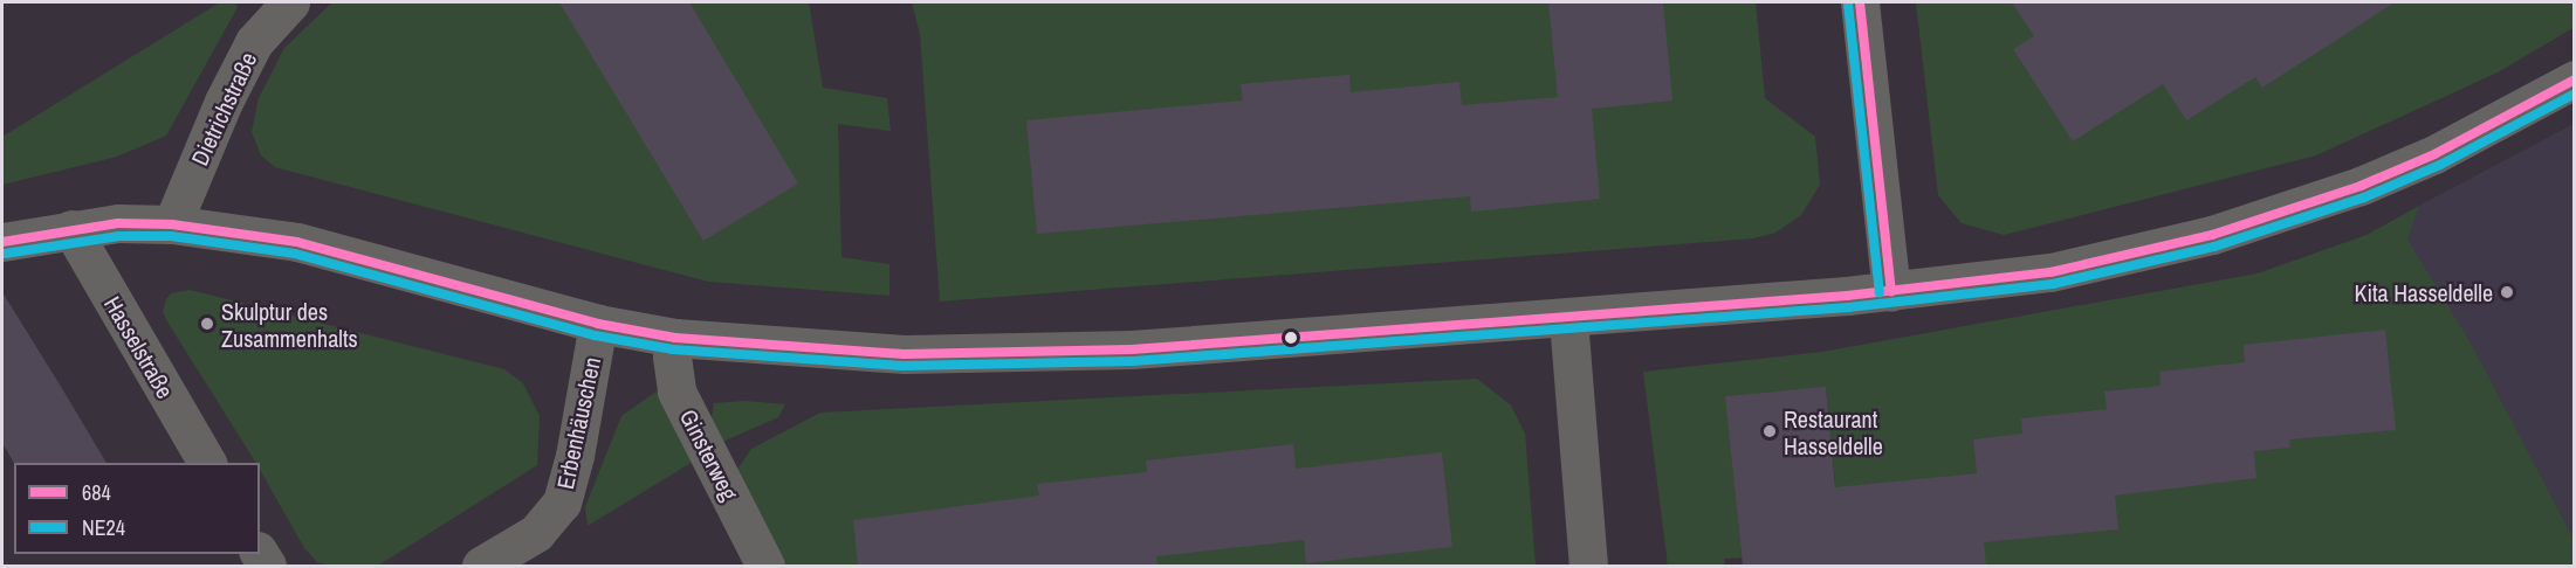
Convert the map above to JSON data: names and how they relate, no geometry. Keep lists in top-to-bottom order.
{
  "streets": {
    "street": [
      "Dietrichstraße",
      "Hasselstraße",
      "Erbenhäuschen",
      "Ginsterweg"
    ]
  },
  "places": ["Kita Hasseldelle", "Skulptur des Zusammenhalts", "Restaurant Hasseldelle"],
  "lines": ["transit line 684", "transit line NE24"],
  "legend": ["684", "NE24"]
}
